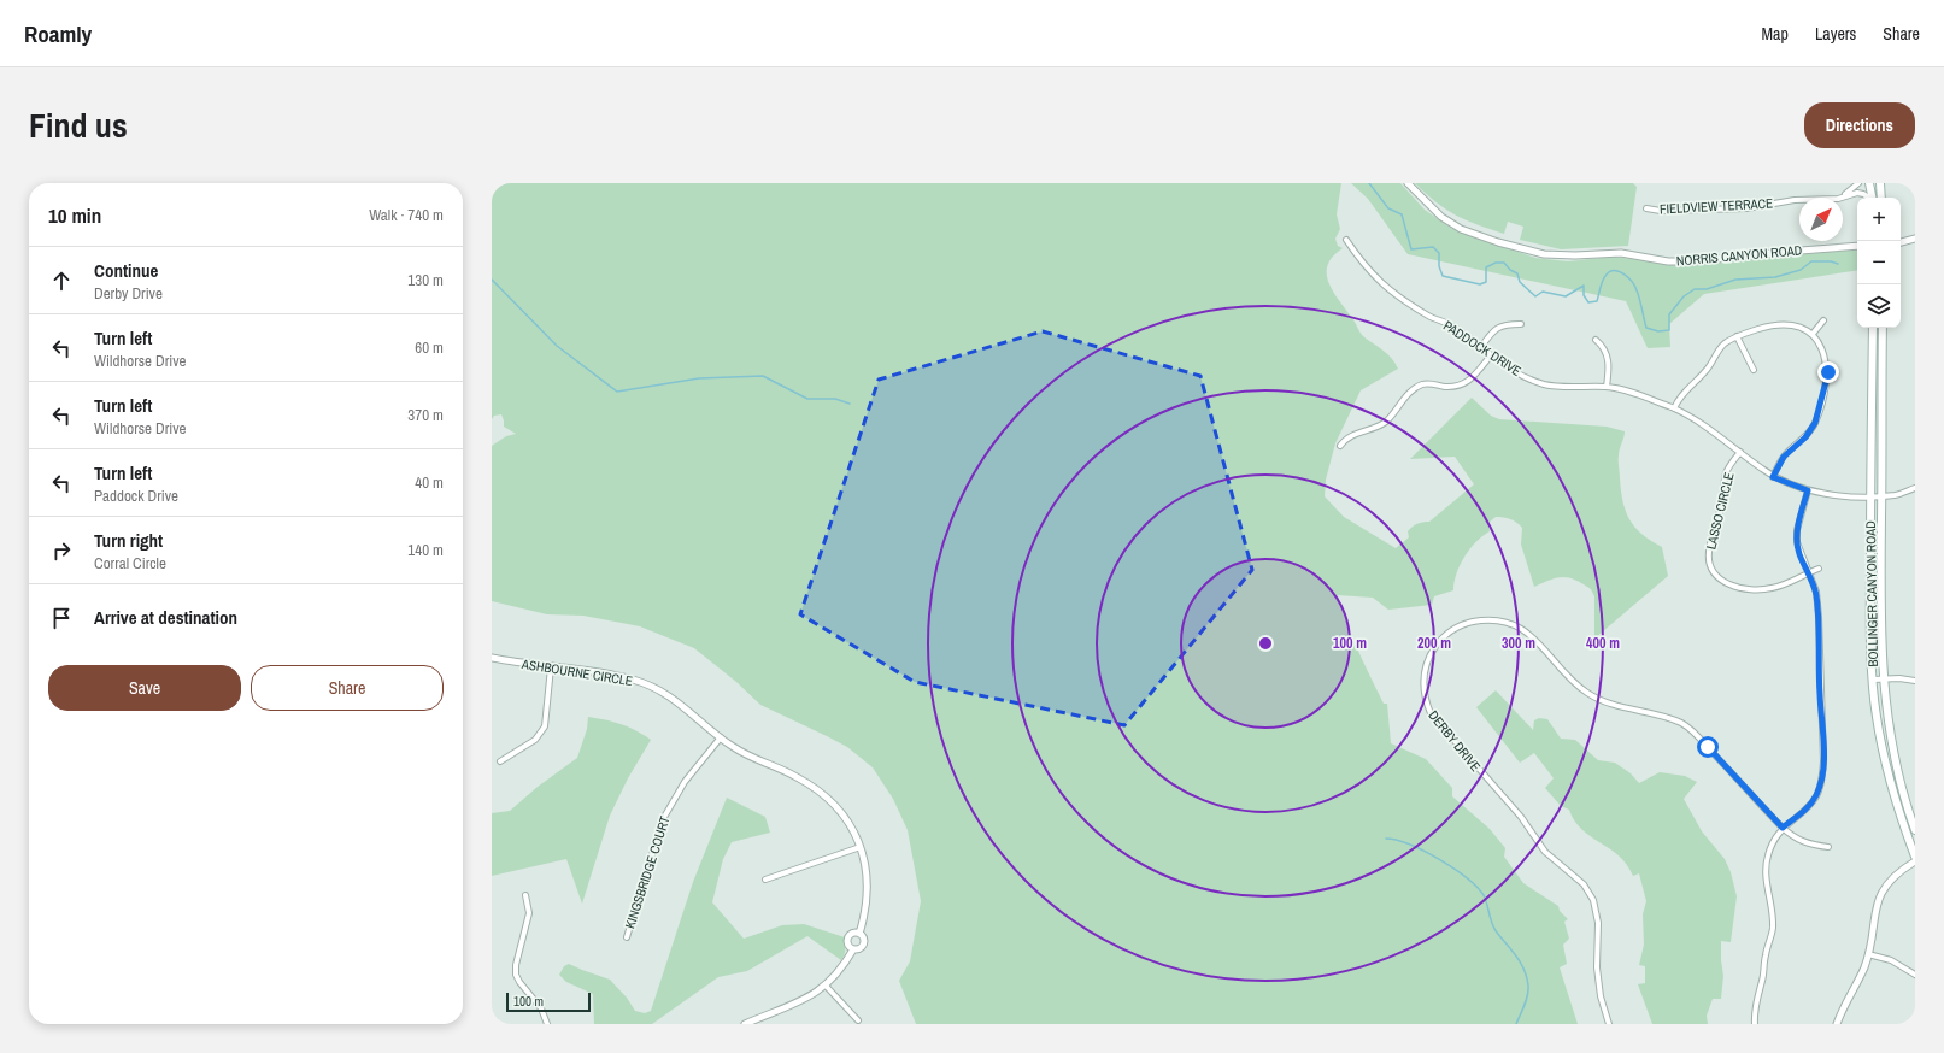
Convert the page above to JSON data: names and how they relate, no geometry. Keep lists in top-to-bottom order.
{
  "streets": {
    "main road": ["BOLLINGER CANYON ROAD"],
    "street": [
      "FIELDVIEW TERRACE",
      "NORRIS CANYON ROAD",
      "PADDOCK DRIVE",
      "LASSO CIRCLE",
      "ASHBOURNE CIRCLE",
      "DERBY DRIVE",
      "KINGSBRIDGE COURT"
    ]
  },
  "crossings": [
    ["PADDOCK DRIVE", "LASSO CIRCLE"],
    ["PADDOCK DRIVE", "BOLLINGER CANYON ROAD"],
    ["ASHBOURNE CIRCLE", "KINGSBRIDGE COURT"]
  ],
  "scale_bar": "100 m",
  "north": "top right",
  "page": {
    "header": "Roamly",
    "nav": ["Map", "Layers", "Share"],
    "title": "Find us",
    "buttons": [
      "Directions",
      ["Save", "Share"]
    ],
    "heading": ["10 min", "Walk · 740 m"],
    "map_buttons": ["+", "−"],
    "list": [
      ["Continue", "Derby Drive", "130 m"],
      ["Turn left", "Wildhorse Drive", "60 m"],
      ["Turn left", "Wildhorse Drive", "370 m"],
      ["Turn left", "Paddock Drive", "40 m"],
      ["Turn right", "Corral Circle", "140 m"],
      "Arrive at destination"
    ],
    "scale": "100 m"
  },
  "rings": [
    "100 m",
    "200 m",
    "300 m",
    "400 m"
  ]
}
